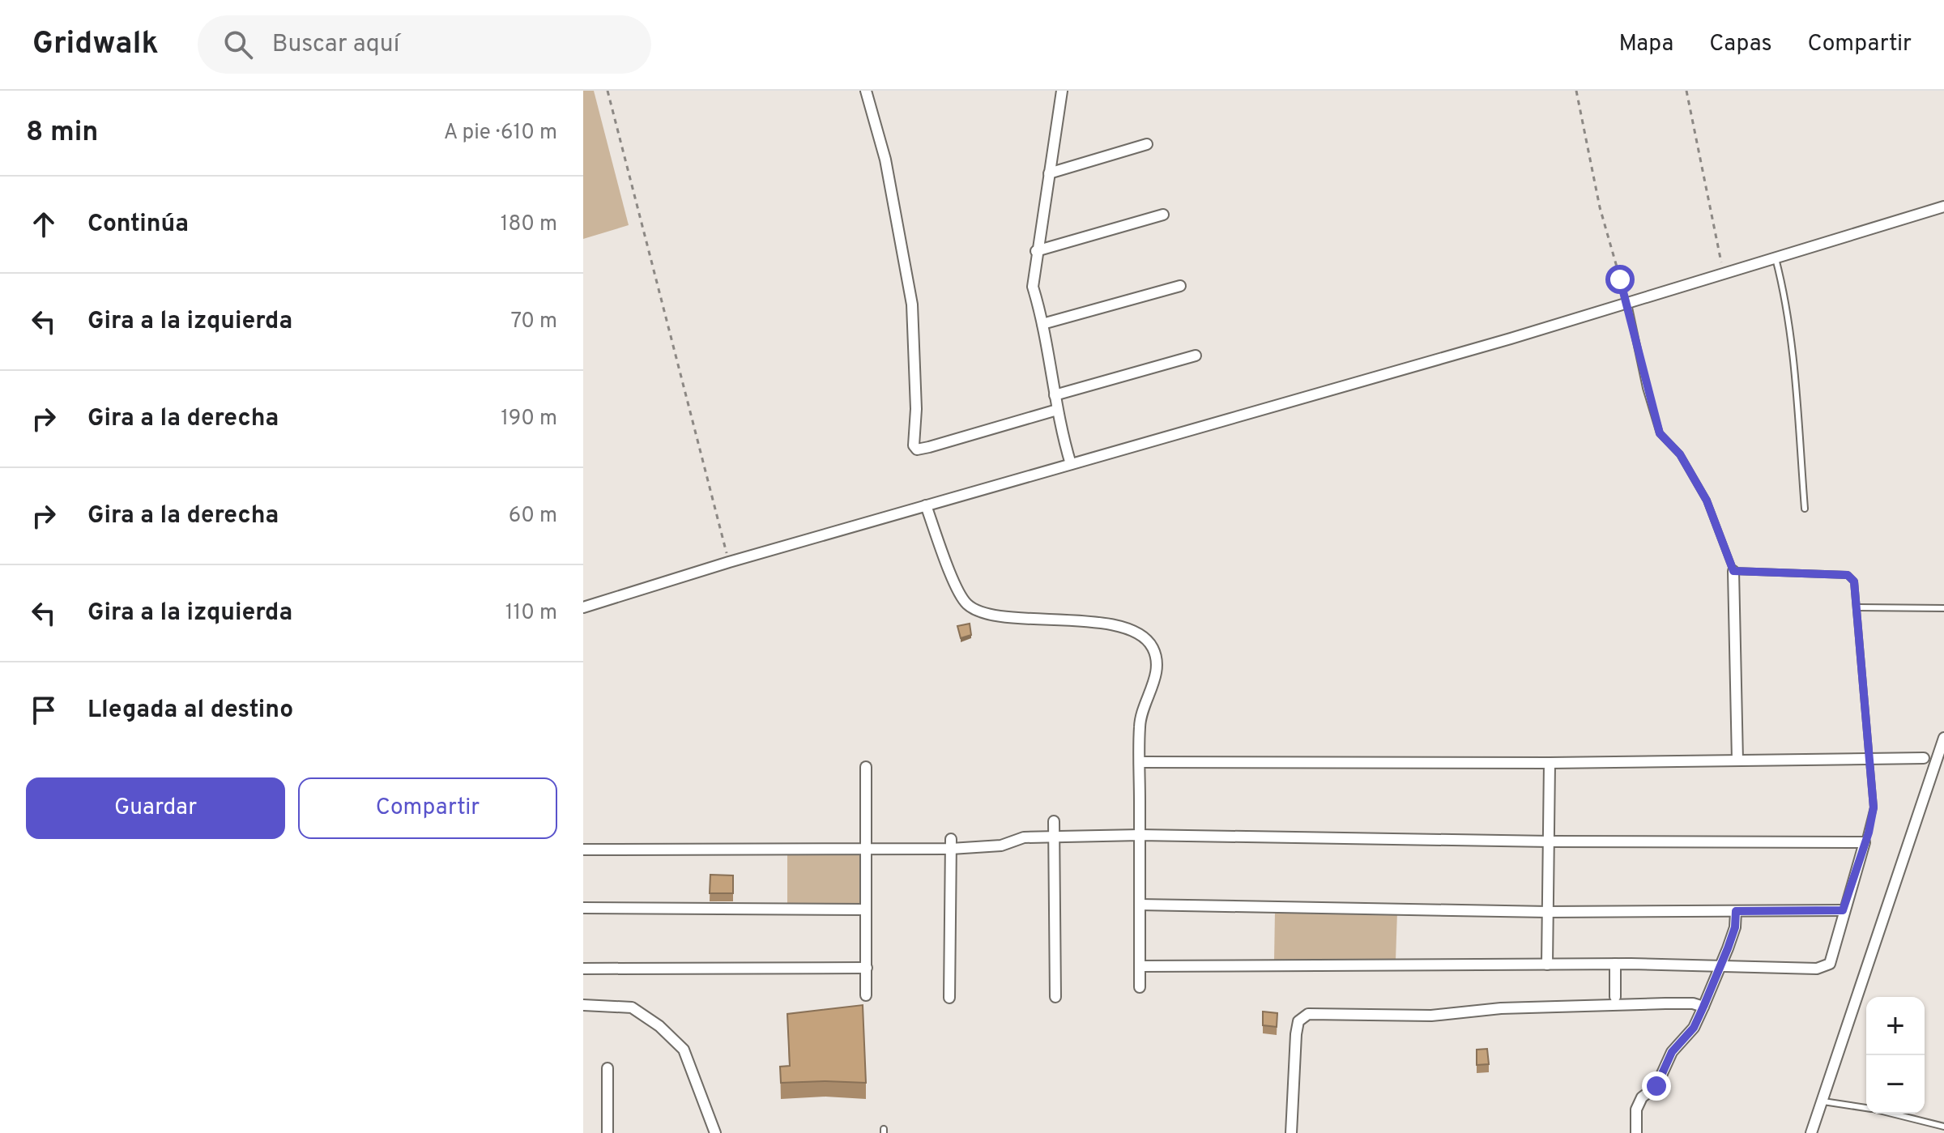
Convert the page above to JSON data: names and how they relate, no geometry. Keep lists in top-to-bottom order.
{
  "page": {
    "header": "Gridwalk",
    "search": "Buscar aquí",
    "nav": ["Mapa", "Capas", "Compartir"],
    "heading": ["8 min", "A pie · 610 m"],
    "list": [
      ["Continúa", "180 m"],
      ["Gira a la izquierda", "70 m"],
      ["Gira a la derecha", "190 m"],
      ["Gira a la derecha", "60 m"],
      ["Gira a la izquierda", "110 m"],
      "Llegada al destino"
    ],
    "buttons": ["Guardar", "Compartir"],
    "map_buttons": ["+", "−"]
  }
}
